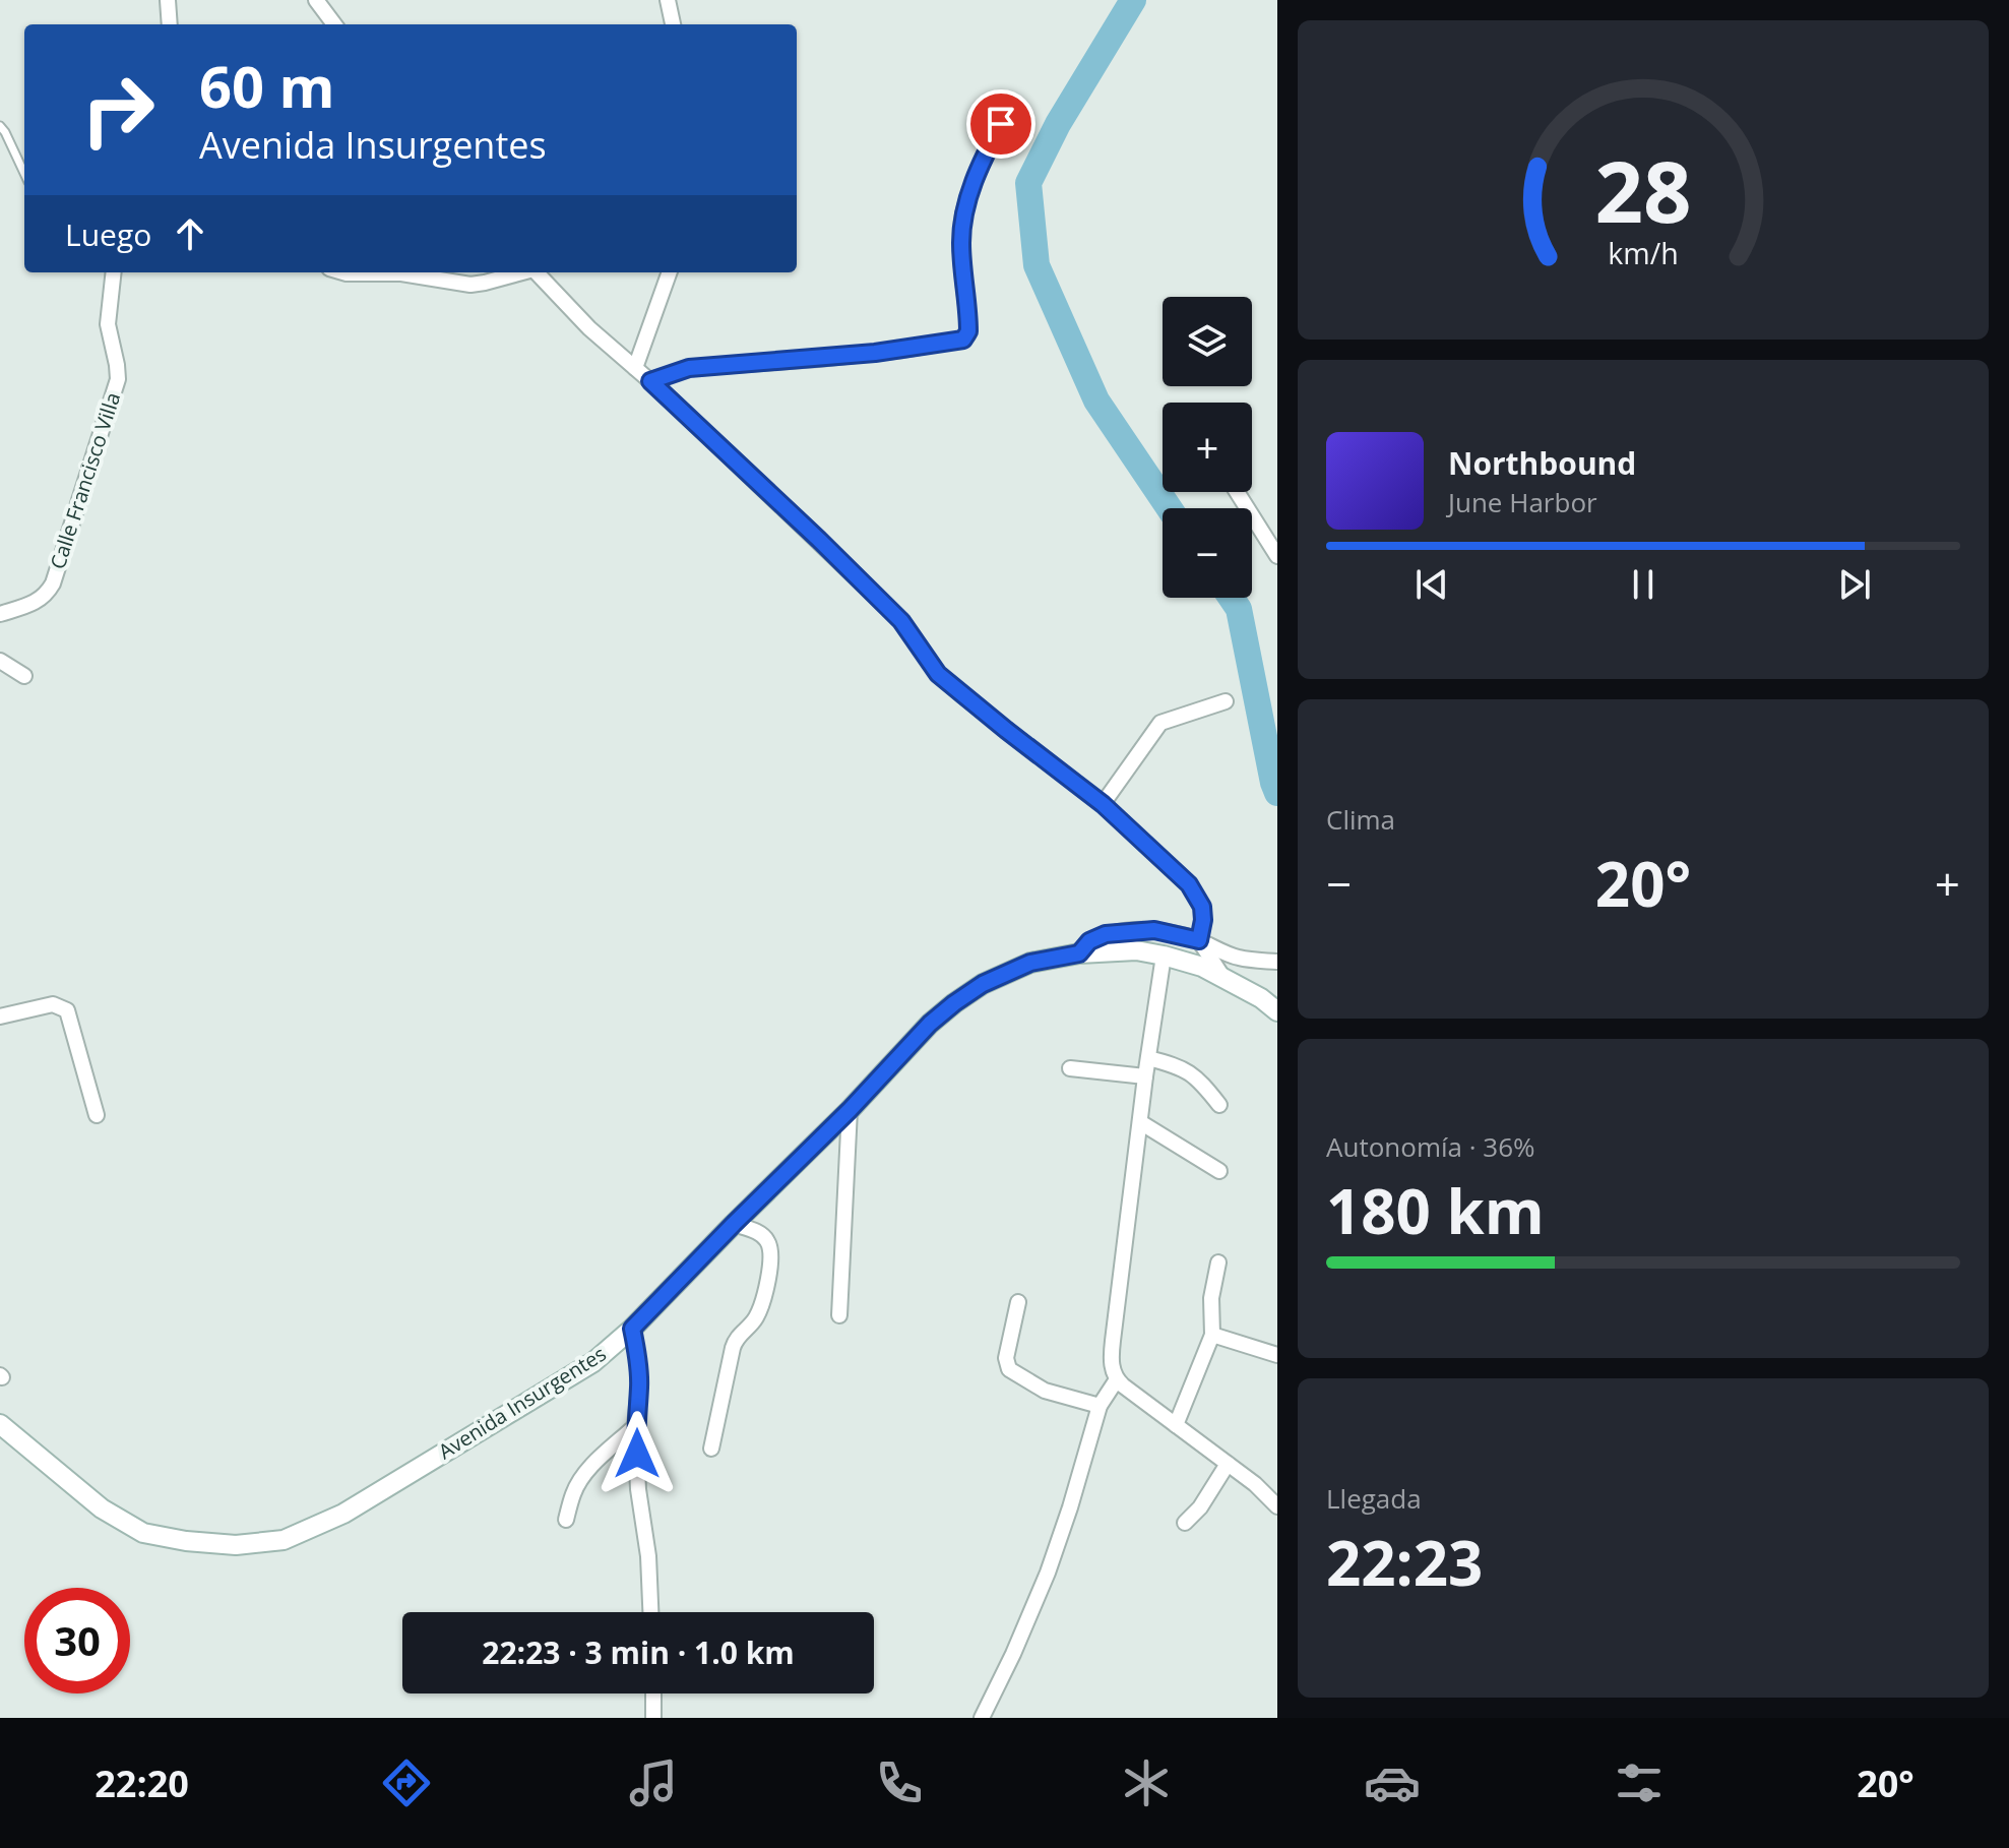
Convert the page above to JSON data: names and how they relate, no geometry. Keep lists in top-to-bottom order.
{
  "streets": {
    "main road": ["Avenida Insurgentes"],
    "street": ["Calle Francisco Villa"]
  },
  "page": {
    "turn": ["60 m", "Avenida Insurgentes"],
    "then": "Luego",
    "map_buttons": ["+", "−"],
    "song": ["Northbound", "June Harbor"],
    "tile": [
      "Clima",
      ["Autonomía · 36%", "180 km"],
      ["Llegada", "22:23"]
    ],
    "heat": ["−", "20°", "+"],
    "limit": "30",
    "trip": "22:23 · 3 min · 1.0 km",
    "tabs": ["22:20", "20°"],
    "gauge": ["28", "km/h"]
  }
}
